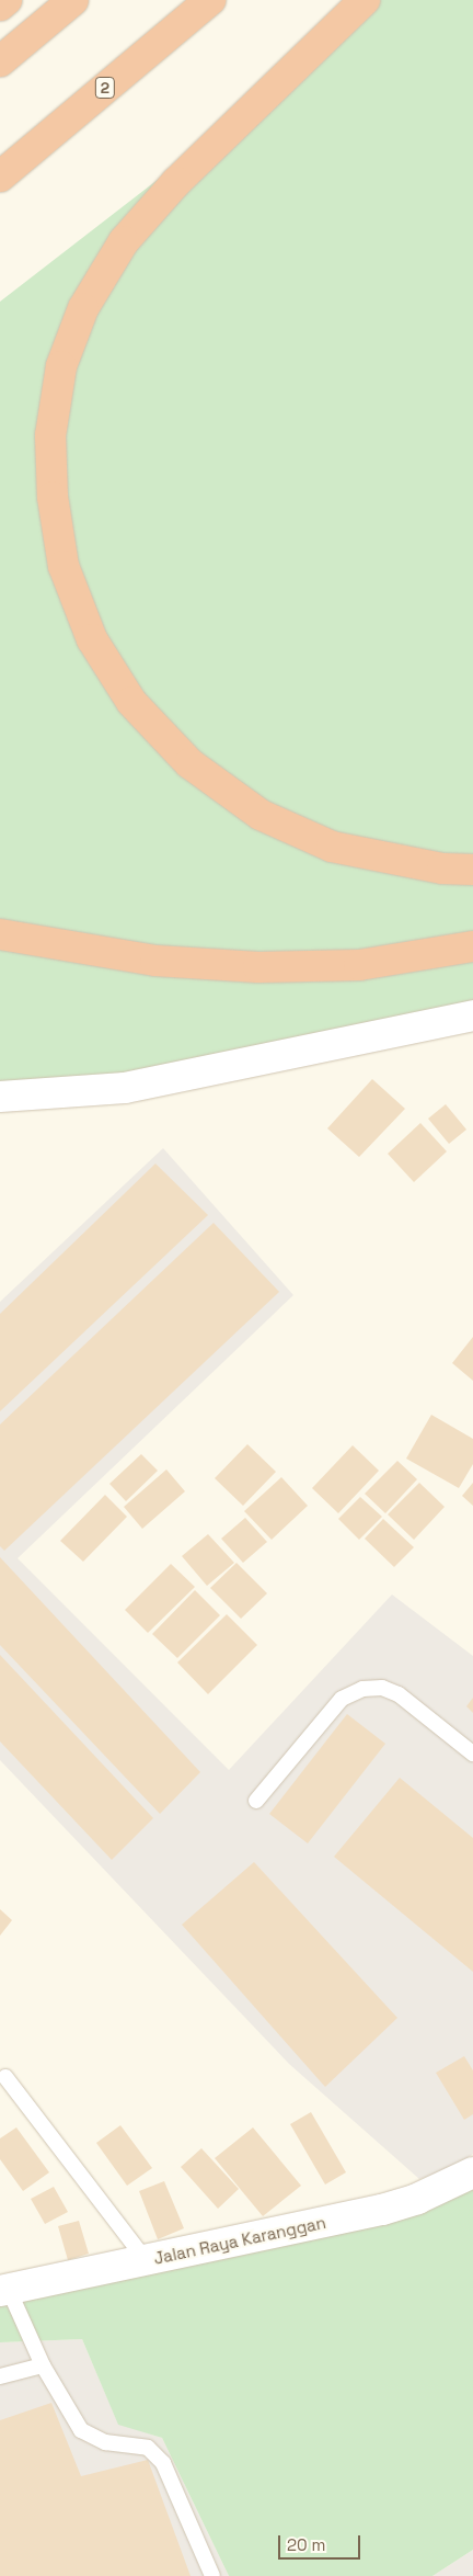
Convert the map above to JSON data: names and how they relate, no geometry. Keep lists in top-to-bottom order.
{
  "streets": {
    "highway": ["2"],
    "street": ["Jalan Raya Karanggan"]
  },
  "scale_bar": "20 m"
}
